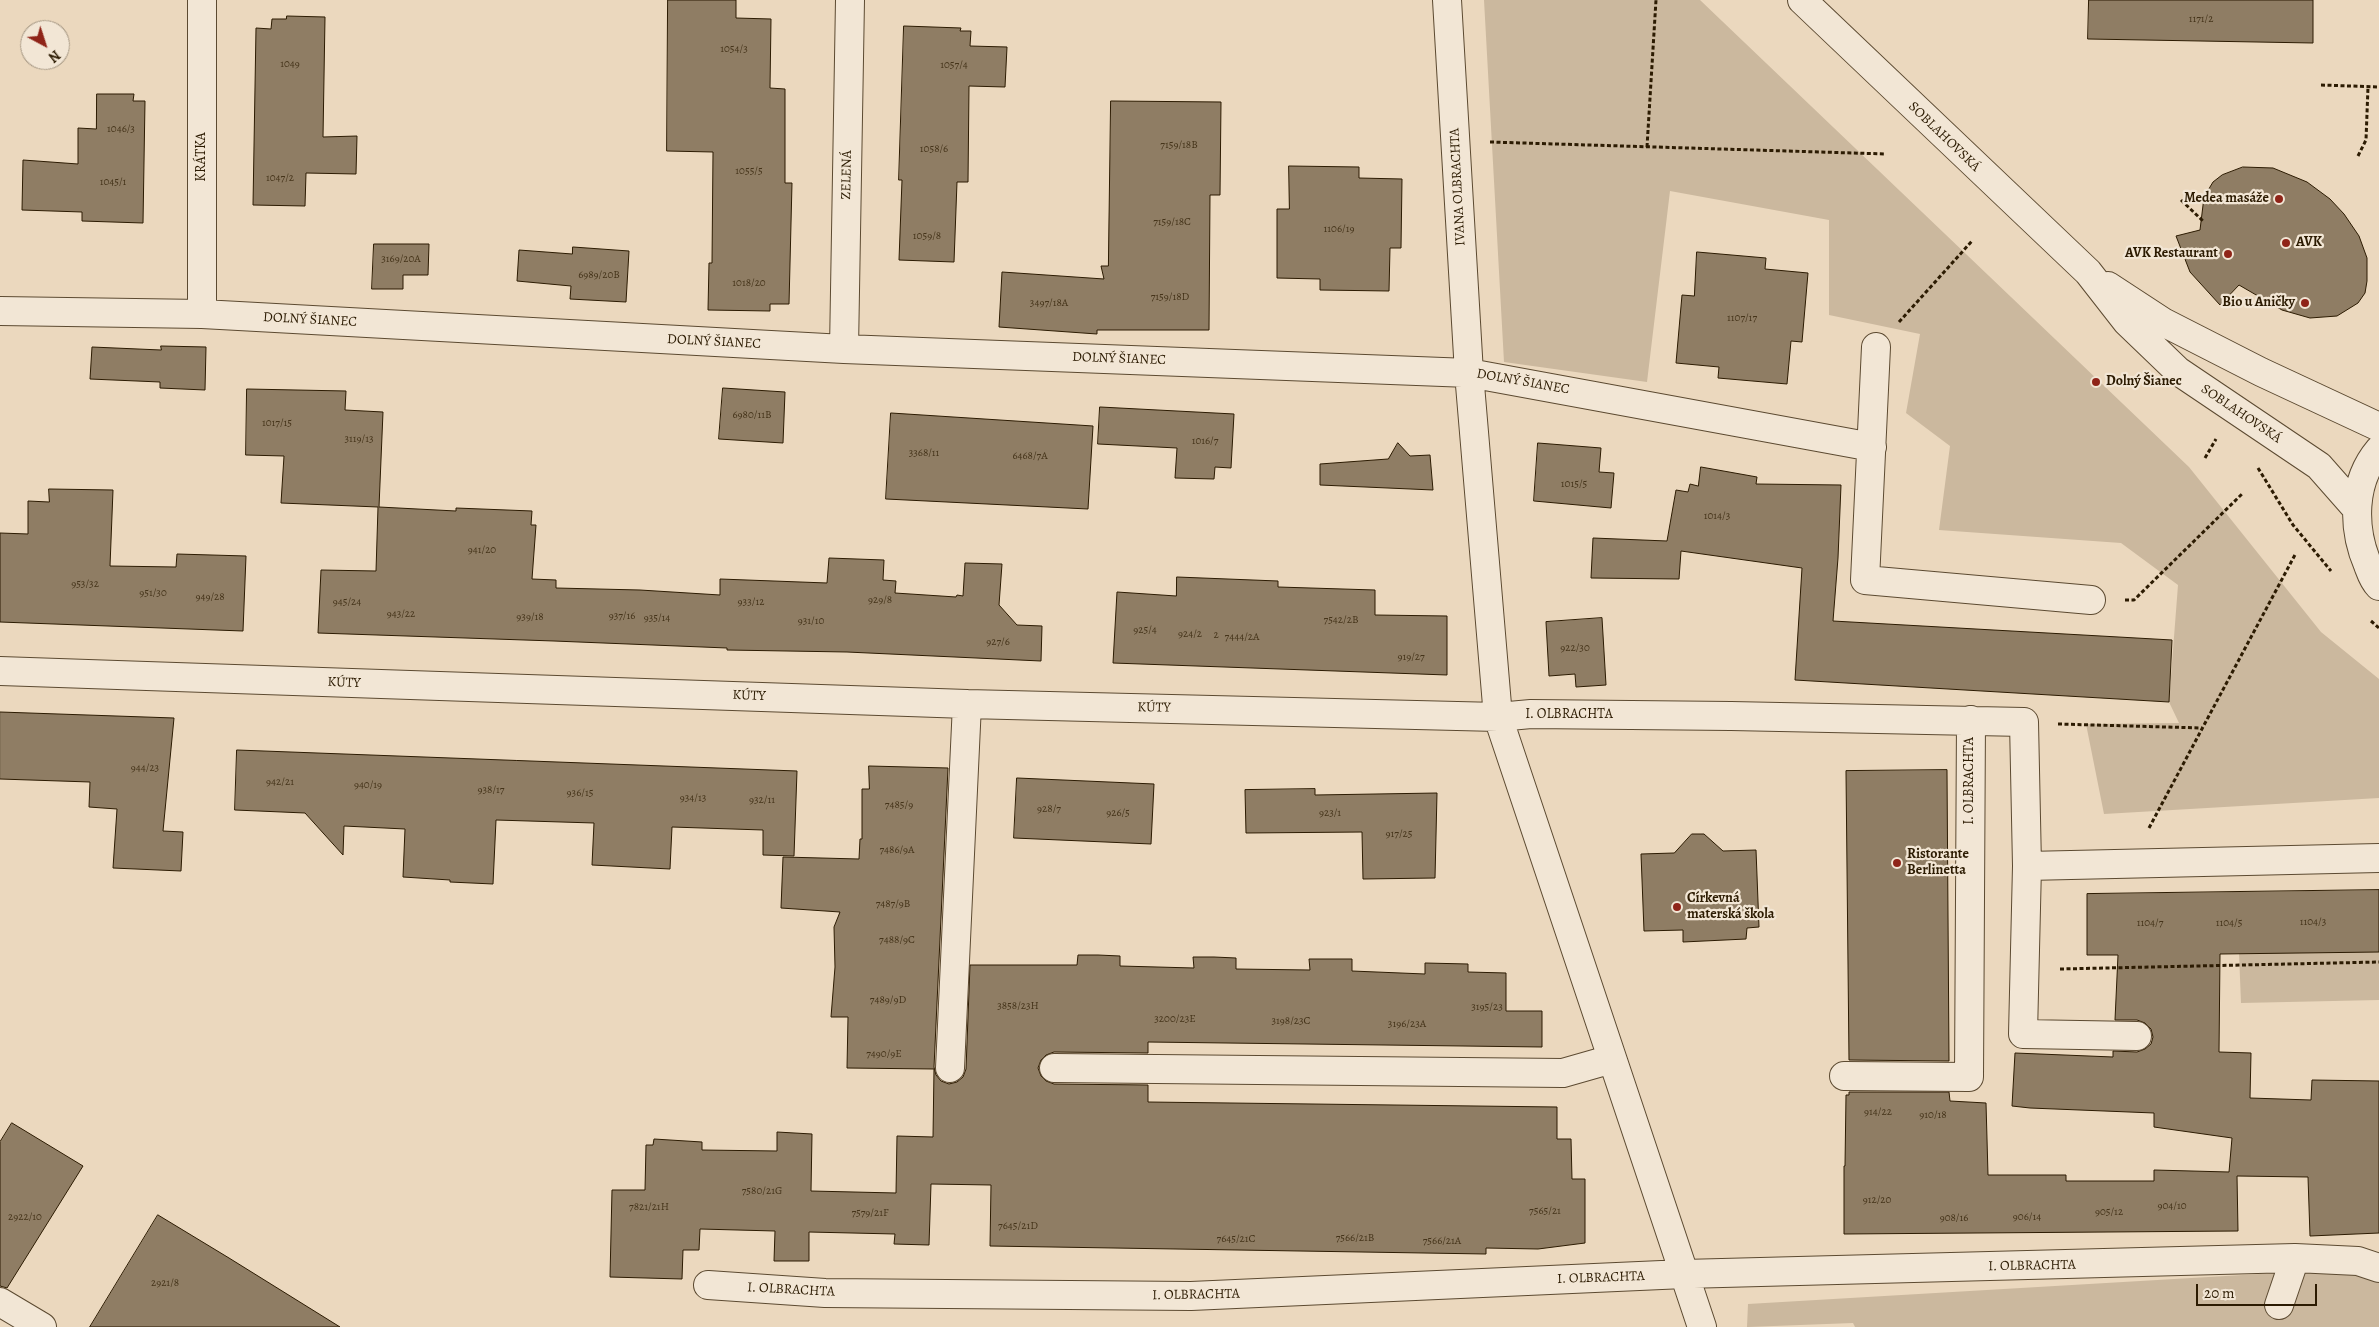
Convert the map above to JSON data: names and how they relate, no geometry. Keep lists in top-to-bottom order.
{
  "streets": {
    "street": [
      "SOBLAHOVSKÁ",
      "KRÁTKA",
      "ZELENÁ",
      "IVANA OLBRACHTA",
      "DOLNÝ ŠIANEC",
      "KÚTY",
      "I. OLBRACHTA"
    ]
  },
  "crossings": [
    ["KRÁTKA", "DOLNÝ ŠIANEC"],
    ["ZELENÁ", "DOLNÝ ŠIANEC"],
    ["IVANA OLBRACHTA", "DOLNÝ ŠIANEC"],
    ["KÚTY", "I. OLBRACHTA"]
  ],
  "places": [
    "Medea masáže",
    "AVK",
    "AVK Restaurant",
    "Bio u Aničky",
    "Dolný Šianec",
    "Ristorante Berlinetta",
    "Církevná materská škola"
  ],
  "house_numbers": [
    "1171/2",
    "1054/3",
    "1049",
    "1057/4",
    "1046/3",
    "7159/18B",
    "1058/6",
    "1055/5",
    "1047/2",
    "1045/1",
    "7159/18C",
    "1106/19",
    "1059/8",
    "3169/20A",
    "6989/20B",
    "1018/20",
    "7159/18D",
    "3497/18A",
    "1107/17",
    "6980/11B",
    "1017/15",
    "3119/13",
    "1016/7",
    "3368/11",
    "6468/7A",
    "1015/5",
    "1014/3",
    "941/20",
    "953/32",
    "951/30",
    "949/28",
    "929/8",
    "945/24",
    "933/12",
    "943/22",
    "937/16",
    "939/18",
    "935/14",
    "7542/2B",
    "931/10",
    "925/4",
    "924/2",
    "2",
    "7444/2A",
    "927/6",
    "922/30",
    "919/27",
    "944/23",
    "942/21",
    "940/19",
    "938/17",
    "936/15",
    "934/13",
    "932/11",
    "7485/9",
    "928/7",
    "926/5",
    "923/1",
    "917/25",
    "7486/9A",
    "7487/9B",
    "1104/3",
    "1104/7",
    "1104/5",
    "7488/9C",
    "7489/9D",
    "3858/23H",
    "3195/23",
    "3200/23E",
    "3198/23C",
    "3196/23A",
    "7490/9E",
    "914/22",
    "910/18",
    "7580/21G",
    "912/20",
    "904/10",
    "7821/21H",
    "7565/21",
    "905/12",
    "7579/21F",
    "2922/10",
    "906/14",
    "908/16",
    "7645/21D",
    "7566/21B",
    "7645/21C",
    "7566/21A",
    "2921/8"
  ],
  "scale_bar": "20 m",
  "north": "bottom right"
}
